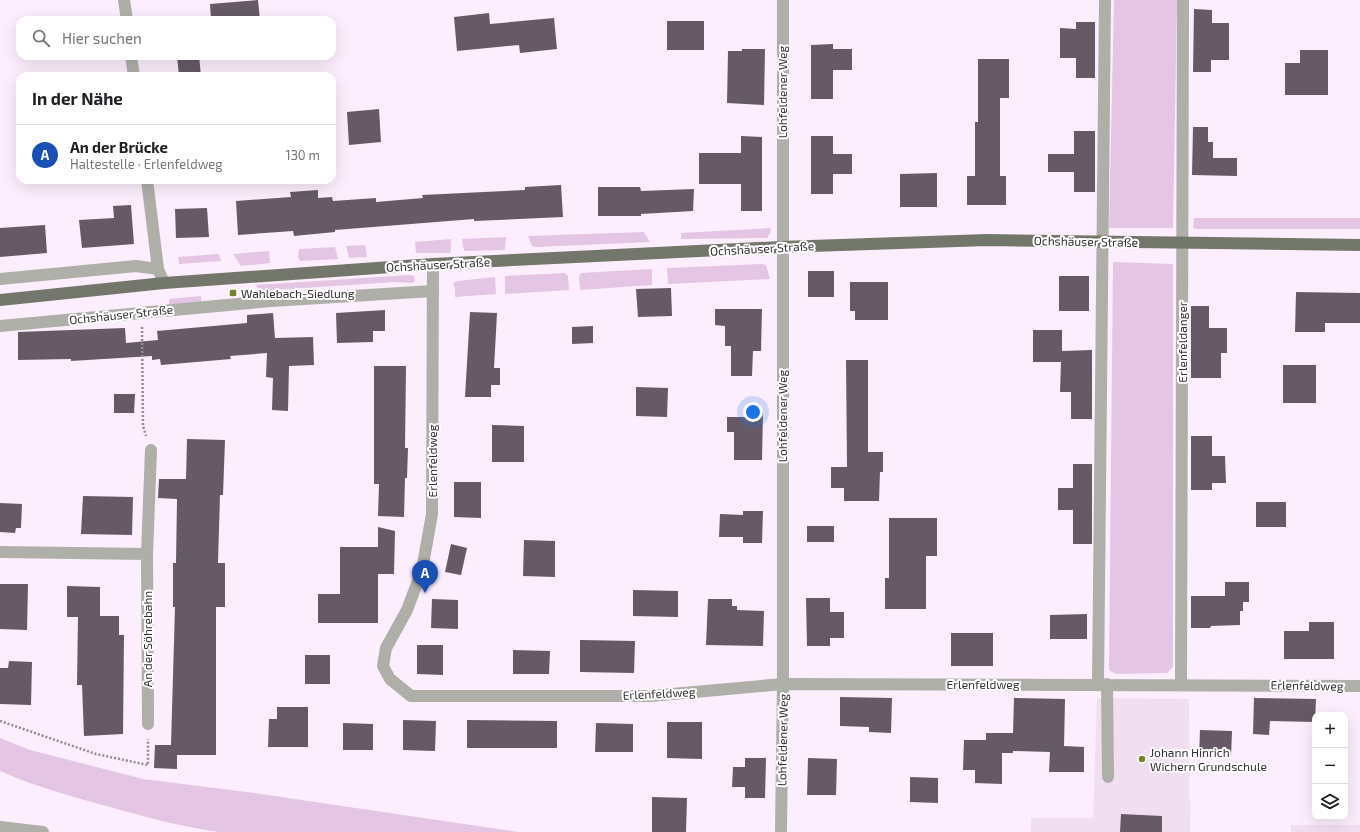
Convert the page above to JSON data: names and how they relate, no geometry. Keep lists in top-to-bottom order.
{
  "streets": {
    "main road": ["Ochshäuser Straße"],
    "street": [
      "Lohfeldener Weg",
      "Erlenfeldanger",
      "Erlenfeldweg",
      "An der Söhrebahn"
    ]
  },
  "crossings": [
    ["Lohfeldener Weg", "Ochshäuser Straße"],
    ["Lohfeldener Weg", "Erlenfeldweg"],
    ["Ochshäuser Straße", "Erlenfeldanger"],
    ["Ochshäuser Straße", "Erlenfeldweg"],
    ["Erlenfeldanger", "Erlenfeldweg"]
  ],
  "places": {
    "transit": ["Wahlebach-Siedlung"],
    "other": ["Johann Hinrich Wichern Grundschule"]
  },
  "page": {
    "search": "Hier suchen",
    "heading": "In der Nähe",
    "list": [
      {
        "mark": "A",
        "name": "An der Brücke",
        "note": "Haltestelle · Erlenfeldweg",
        "value": "130 m"
      }
    ],
    "pins": "A",
    "map_buttons": ["+", "−"]
  }
}
